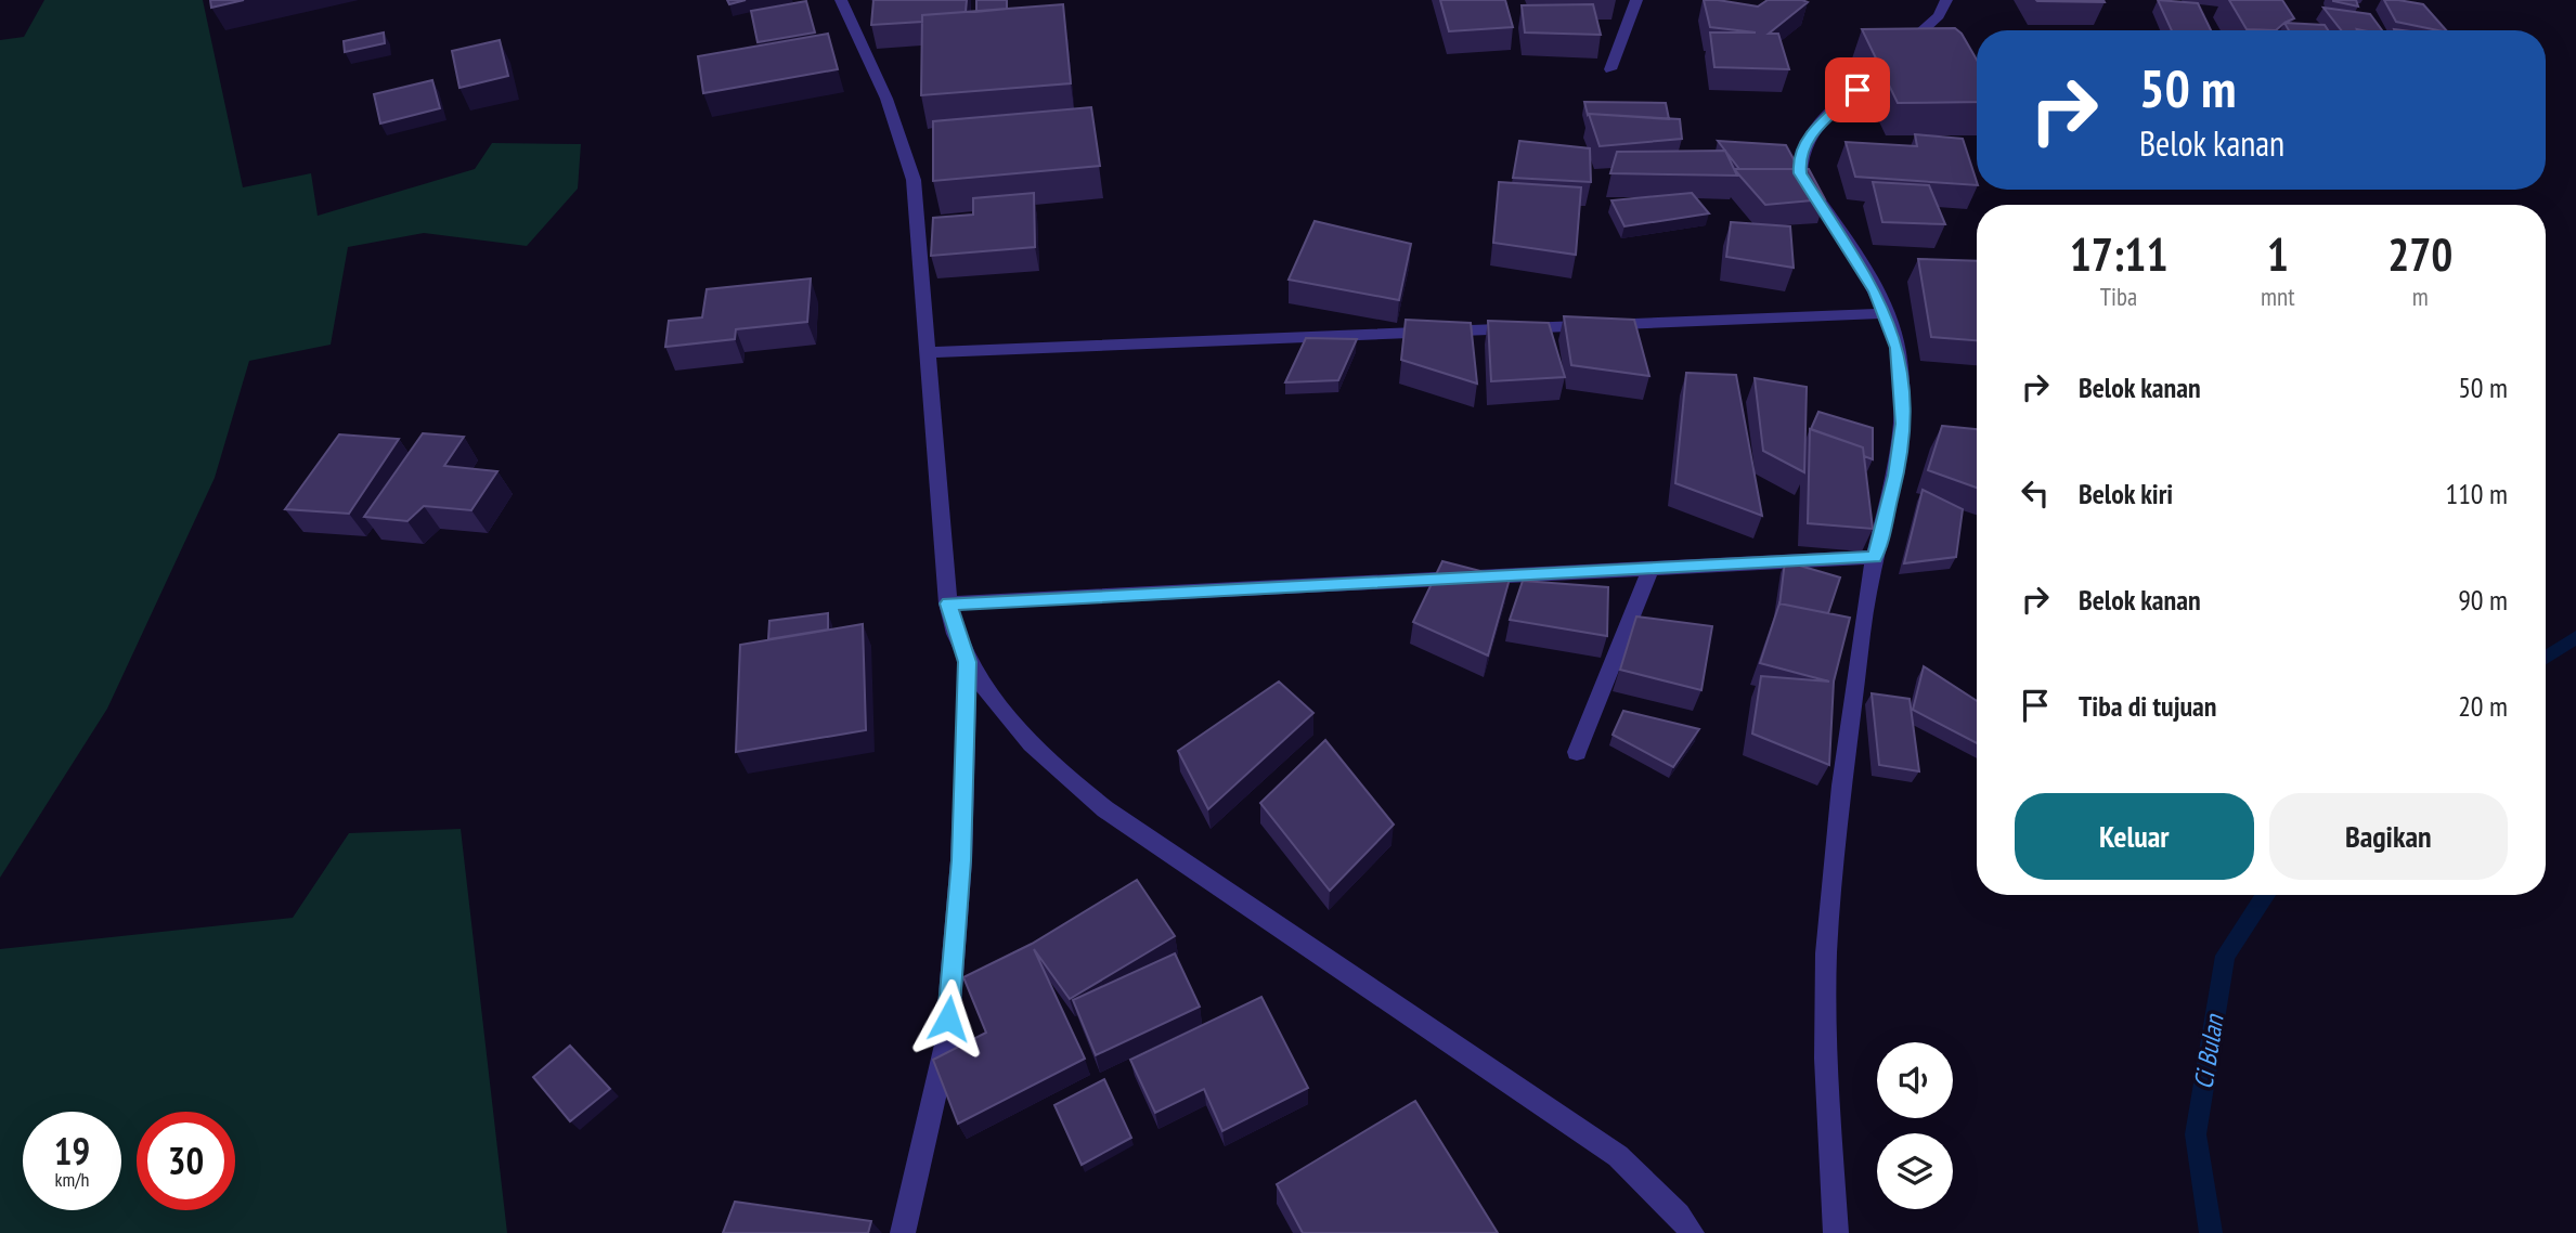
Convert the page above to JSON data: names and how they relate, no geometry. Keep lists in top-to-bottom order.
{
  "water": ["Ci Bulan"],
  "page": {
    "turn": ["50 m", "Belok kanan"],
    "eta": [
      "17:11",
      "Tiba",
      "1",
      "mnt",
      "270",
      "m"
    ],
    "list": [
      {
        "name": "Belok kanan",
        "value": "50 m"
      },
      {
        "name": "Belok kiri",
        "value": "110 m"
      },
      {
        "name": "Belok kanan",
        "value": "90 m"
      },
      {
        "name": "Tiba di tujuan",
        "value": "20 m"
      }
    ],
    "buttons": ["Keluar", "Bagikan"],
    "speed": "19 km/h",
    "limit": "30"
  }
}
